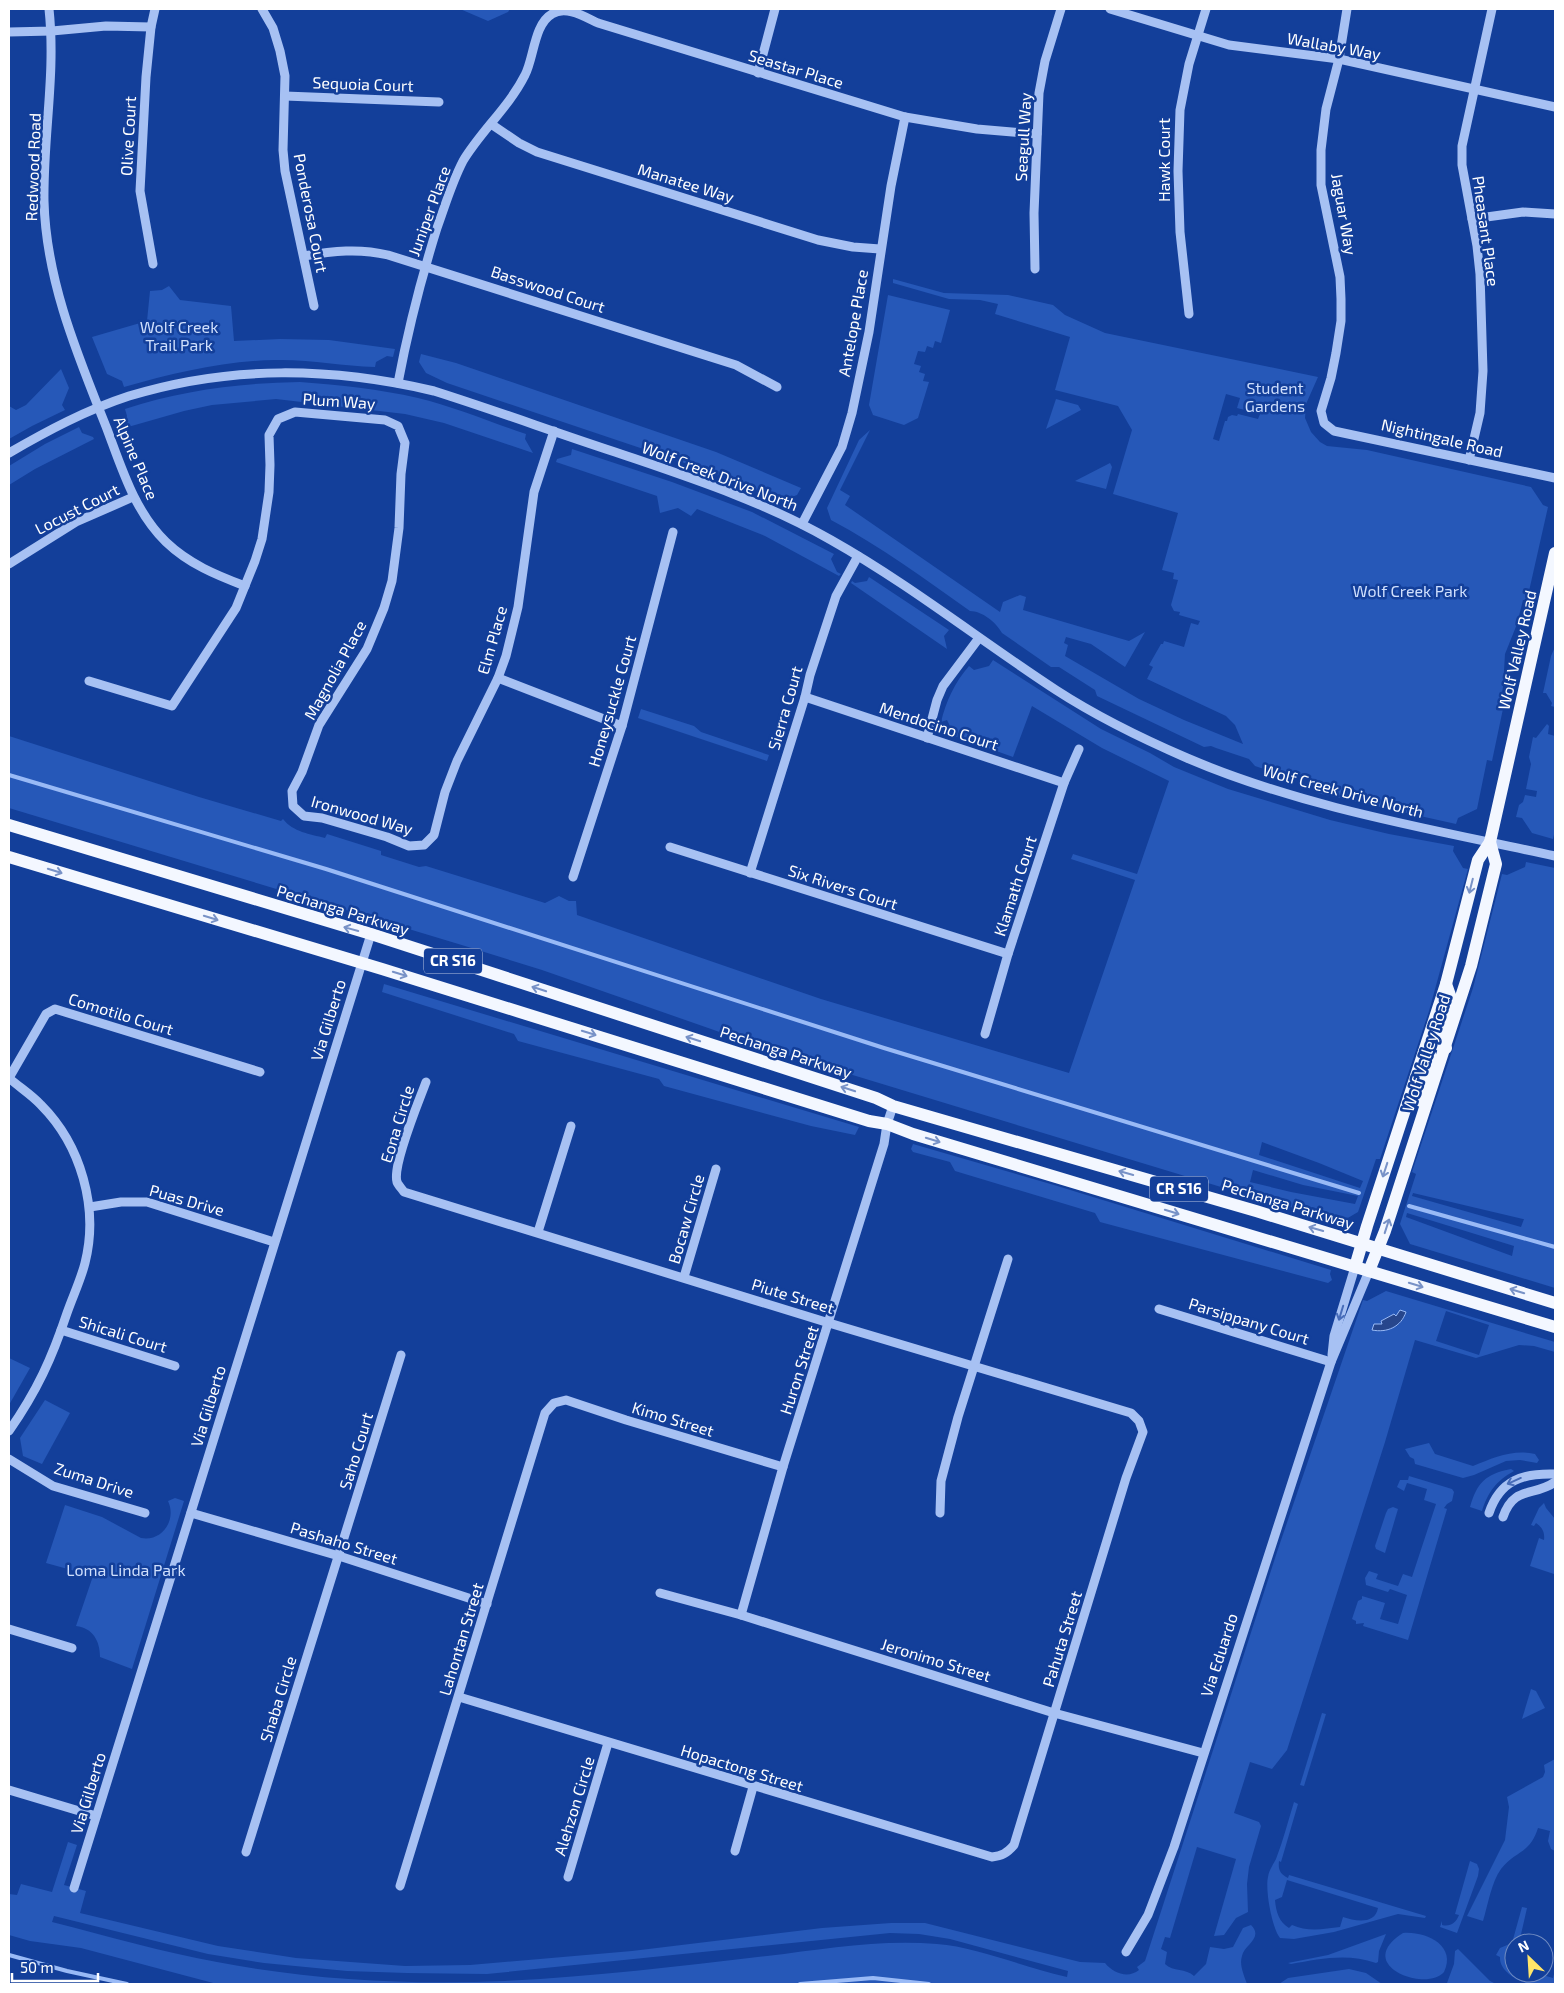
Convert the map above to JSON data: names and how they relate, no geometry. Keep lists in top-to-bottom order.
{
  "streets": {
    "main road": ["Wolf Valley Road", "Pechanga Parkway", "CR S16"],
    "street": [
      "Wallaby Way",
      "Seastar Place",
      "Sequoia Court",
      "Olive Court",
      "Seagull Way",
      "Hawk Court",
      "Redwood Road",
      "Manatee Way",
      "Juniper Place",
      "Ponderosa Court",
      "Jaguar Way",
      "Pheasant Place",
      "Basswood Court",
      "Antelope Place",
      "Plum Way",
      "Nightingale Road",
      "Alpine Place",
      "Wolf Creek Drive North",
      "Locust Court",
      "Elm Place",
      "Magnolia Place",
      "Honeysuckle Court",
      "Sierra Court",
      "Mendocino Court",
      "Ironwood Way",
      "Klamath Court",
      "Six Rivers Court",
      "Comotilo Court",
      "Via Gilberto",
      "Eona Circle",
      "Puas Drive",
      "Bocaw Circle",
      "Piute Street",
      "Parsippany Court",
      "Shicali Court",
      "Huron Street",
      "Kimo Street",
      "Saho Court",
      "Zuma Drive",
      "Pashaho Street",
      "Lahontan Street",
      "Pahuta Street",
      "Via Eduardo",
      "Jeronimo Street",
      "Shaba Circle",
      "Hopactong Street",
      "Alehzon Circle"
    ]
  },
  "crossings": [
    ["Wallaby Way", "Hawk Court"],
    ["Wallaby Way", "Jaguar Way"],
    ["Wallaby Way", "Pheasant Place"],
    ["Seastar Place", "Seagull Way"],
    ["Seastar Place", "Juniper Place"],
    ["Seastar Place", "Antelope Place"],
    ["Sequoia Court", "Ponderosa Court"],
    ["Redwood Road", "Alpine Place"],
    ["Redwood Road", "Wolf Creek Drive North"],
    ["Manatee Way", "Juniper Place"],
    ["Manatee Way", "Antelope Place"],
    ["Juniper Place", "Basswood Court"],
    ["Juniper Place", "Wolf Creek Drive North"],
    ["Ponderosa Court", "Basswood Court"],
    ["Jaguar Way", "Nightingale Road"],
    ["Pheasant Place", "Nightingale Road"],
    ["Antelope Place", "Wolf Creek Drive North"],
    ["Plum Way", "Alpine Place"],
    ["Plum Way", "Magnolia Place"],
    ["Alpine Place", "Wolf Creek Drive North"],
    ["Alpine Place", "Locust Court"],
    ["Wolf Creek Drive North", "Elm Place"],
    ["Wolf Creek Drive North", "Wolf Valley Road"],
    ["Wolf Creek Drive North", "Sierra Court"],
    ["Elm Place", "Ironwood Way"],
    ["Wolf Valley Road", "Pechanga Parkway"],
    ["Wolf Valley Road", "CR S16"],
    ["Wolf Valley Road", "Via Eduardo"],
    ["Magnolia Place", "Ironwood Way"],
    ["Sierra Court", "Mendocino Court"],
    ["Sierra Court", "Six Rivers Court"],
    ["Mendocino Court", "Klamath Court"],
    ["Klamath Court", "Six Rivers Court"],
    ["Pechanga Parkway", "Via Gilberto"],
    ["Pechanga Parkway", "Huron Street"],
    ["CR S16", "Via Gilberto"],
    ["CR S16", "Huron Street"],
    ["CR S16", "Via Eduardo"],
    ["Via Gilberto", "Puas Drive"],
    ["Via Gilberto", "Pashaho Street"],
    ["Eona Circle", "Piute Street"],
    ["Bocaw Circle", "Piute Street"],
    ["Piute Street", "Huron Street"],
    ["Piute Street", "Pahuta Street"],
    ["Parsippany Court", "Via Eduardo"],
    ["Huron Street", "Kimo Street"],
    ["Huron Street", "Jeronimo Street"],
    ["Kimo Street", "Lahontan Street"],
    ["Saho Court", "Pashaho Street"],
    ["Saho Court", "Shaba Circle"],
    ["Pashaho Street", "Lahontan Street"],
    ["Pashaho Street", "Shaba Circle"],
    ["Lahontan Street", "Hopactong Street"],
    ["Pahuta Street", "Jeronimo Street"],
    ["Pahuta Street", "Hopactong Street"],
    ["Via Eduardo", "Jeronimo Street"],
    ["Hopactong Street", "Alehzon Circle"]
  ],
  "parks": [
    "Wolf Creek Trail Park",
    "Student Gardens",
    "Wolf Creek Park",
    "Loma Linda Park"
  ],
  "scale_bar": "50 m",
  "north": "top left"
}
